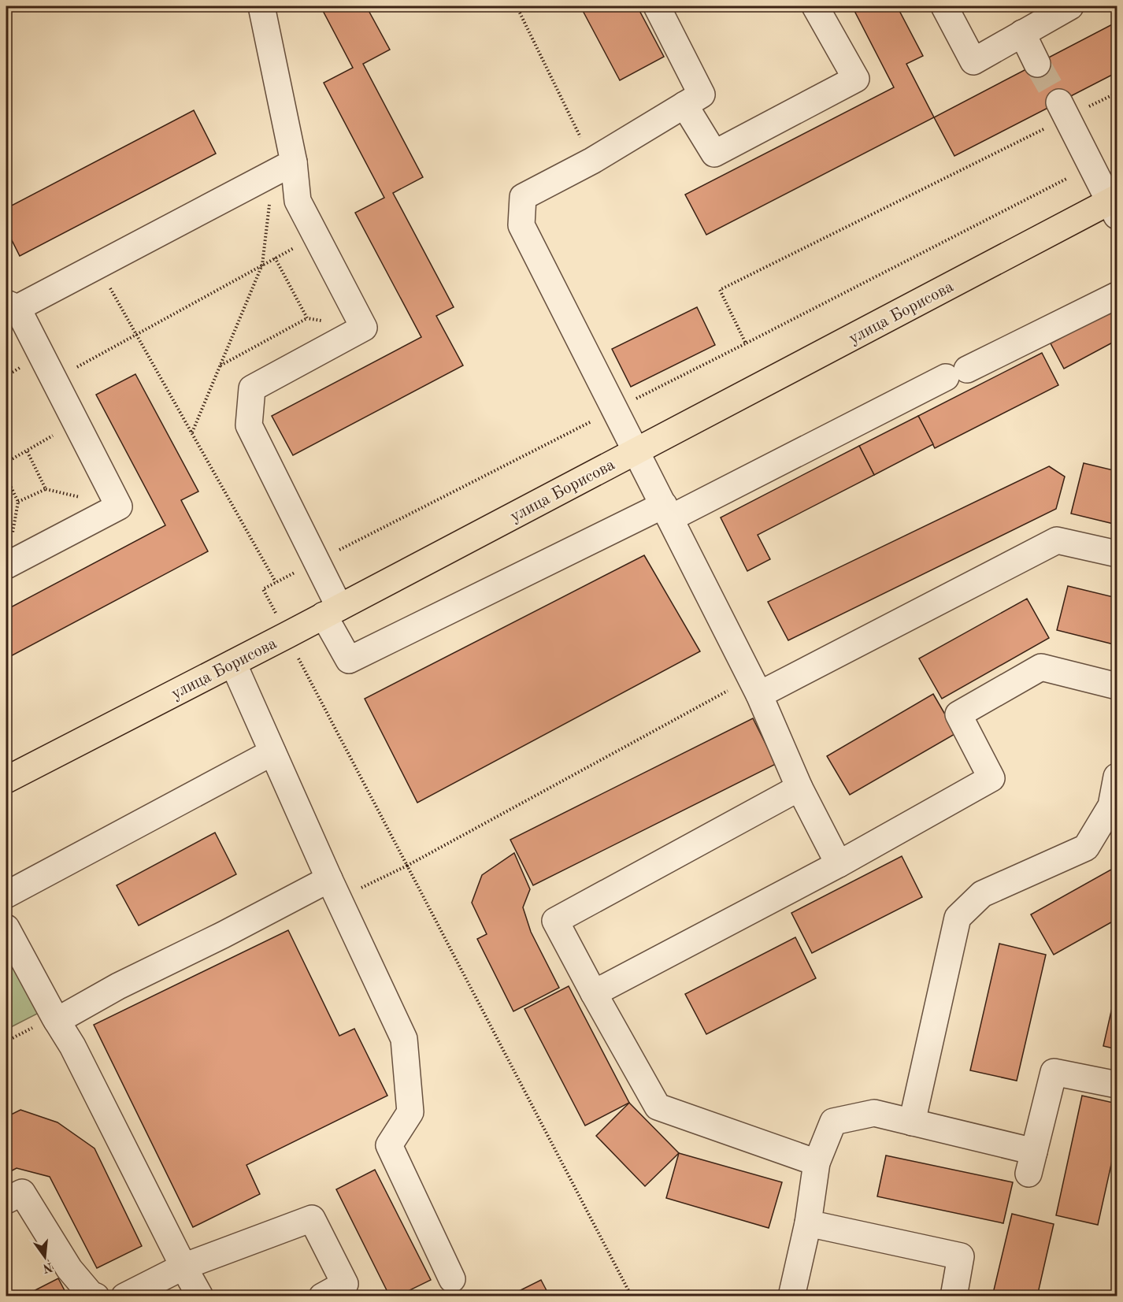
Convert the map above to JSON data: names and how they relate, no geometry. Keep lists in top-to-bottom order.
{
  "streets": {
    "main road": ["улица Борисова"]
  },
  "north": "bottom"
}
